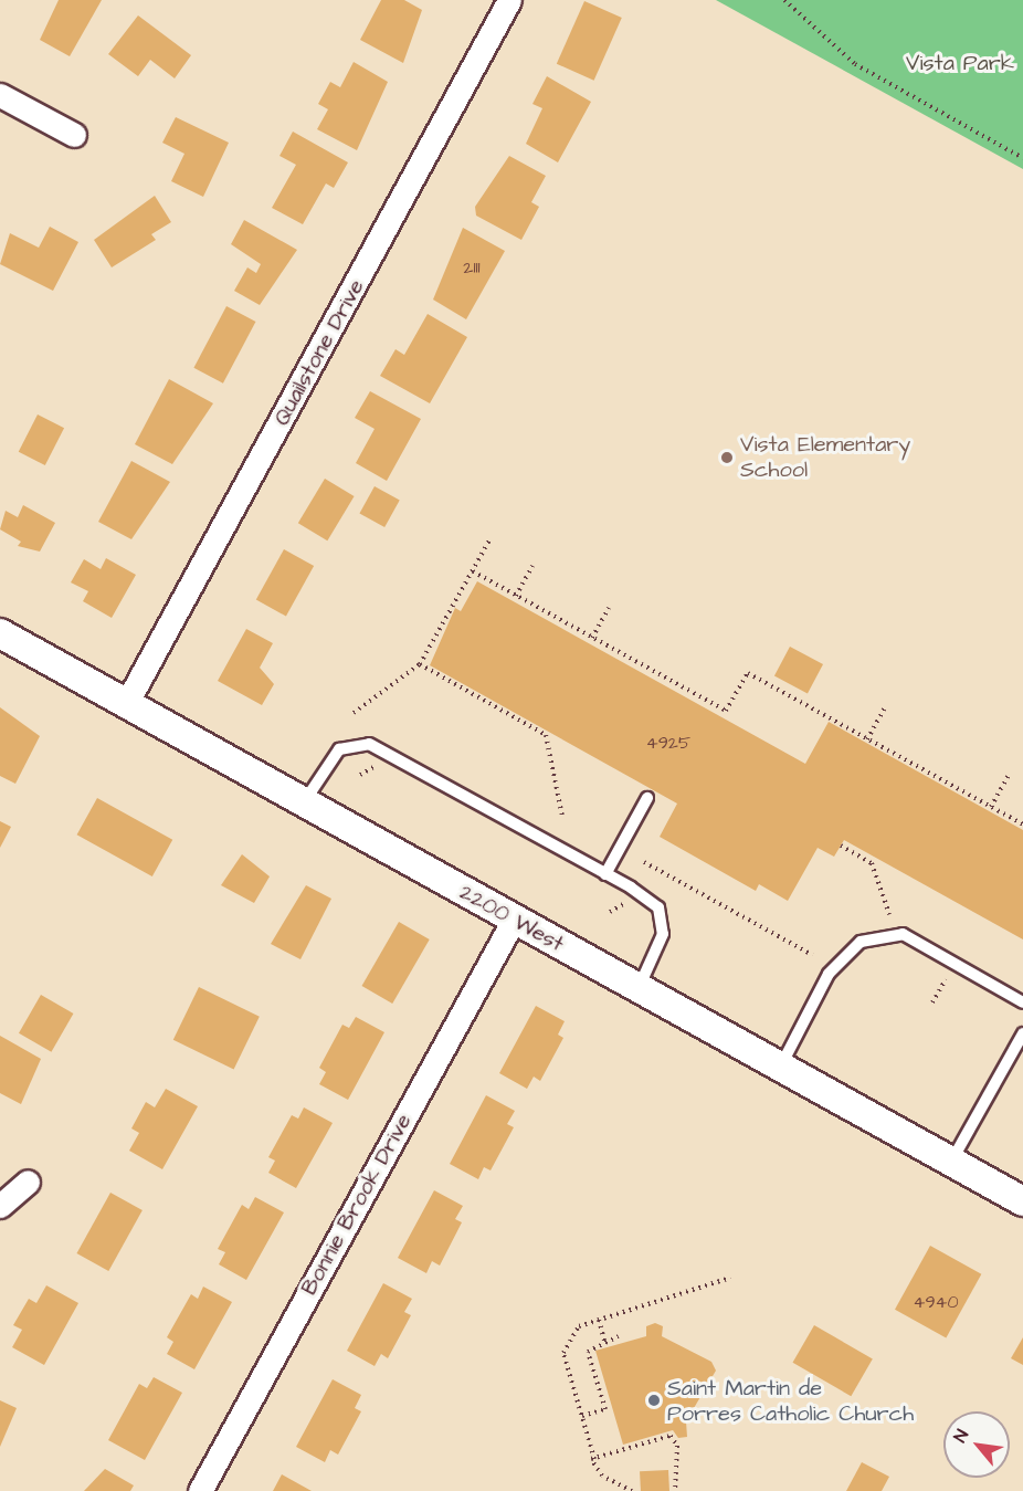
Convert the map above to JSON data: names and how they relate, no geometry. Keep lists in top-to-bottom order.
{
  "streets": {
    "street": ["Quailstone Drive", "2200 West", "Bonnie Brook Drive"]
  },
  "crossings": [
    ["Quailstone Drive", "2200 West"],
    ["2200 West", "Bonnie Brook Drive"]
  ],
  "parks": ["Vista Park"],
  "places": ["Vista Elementary School", "Saint Martin de Porres Catholic Church"],
  "house_numbers": ["2111", "4925", "4940"],
  "north": "top left"
}
